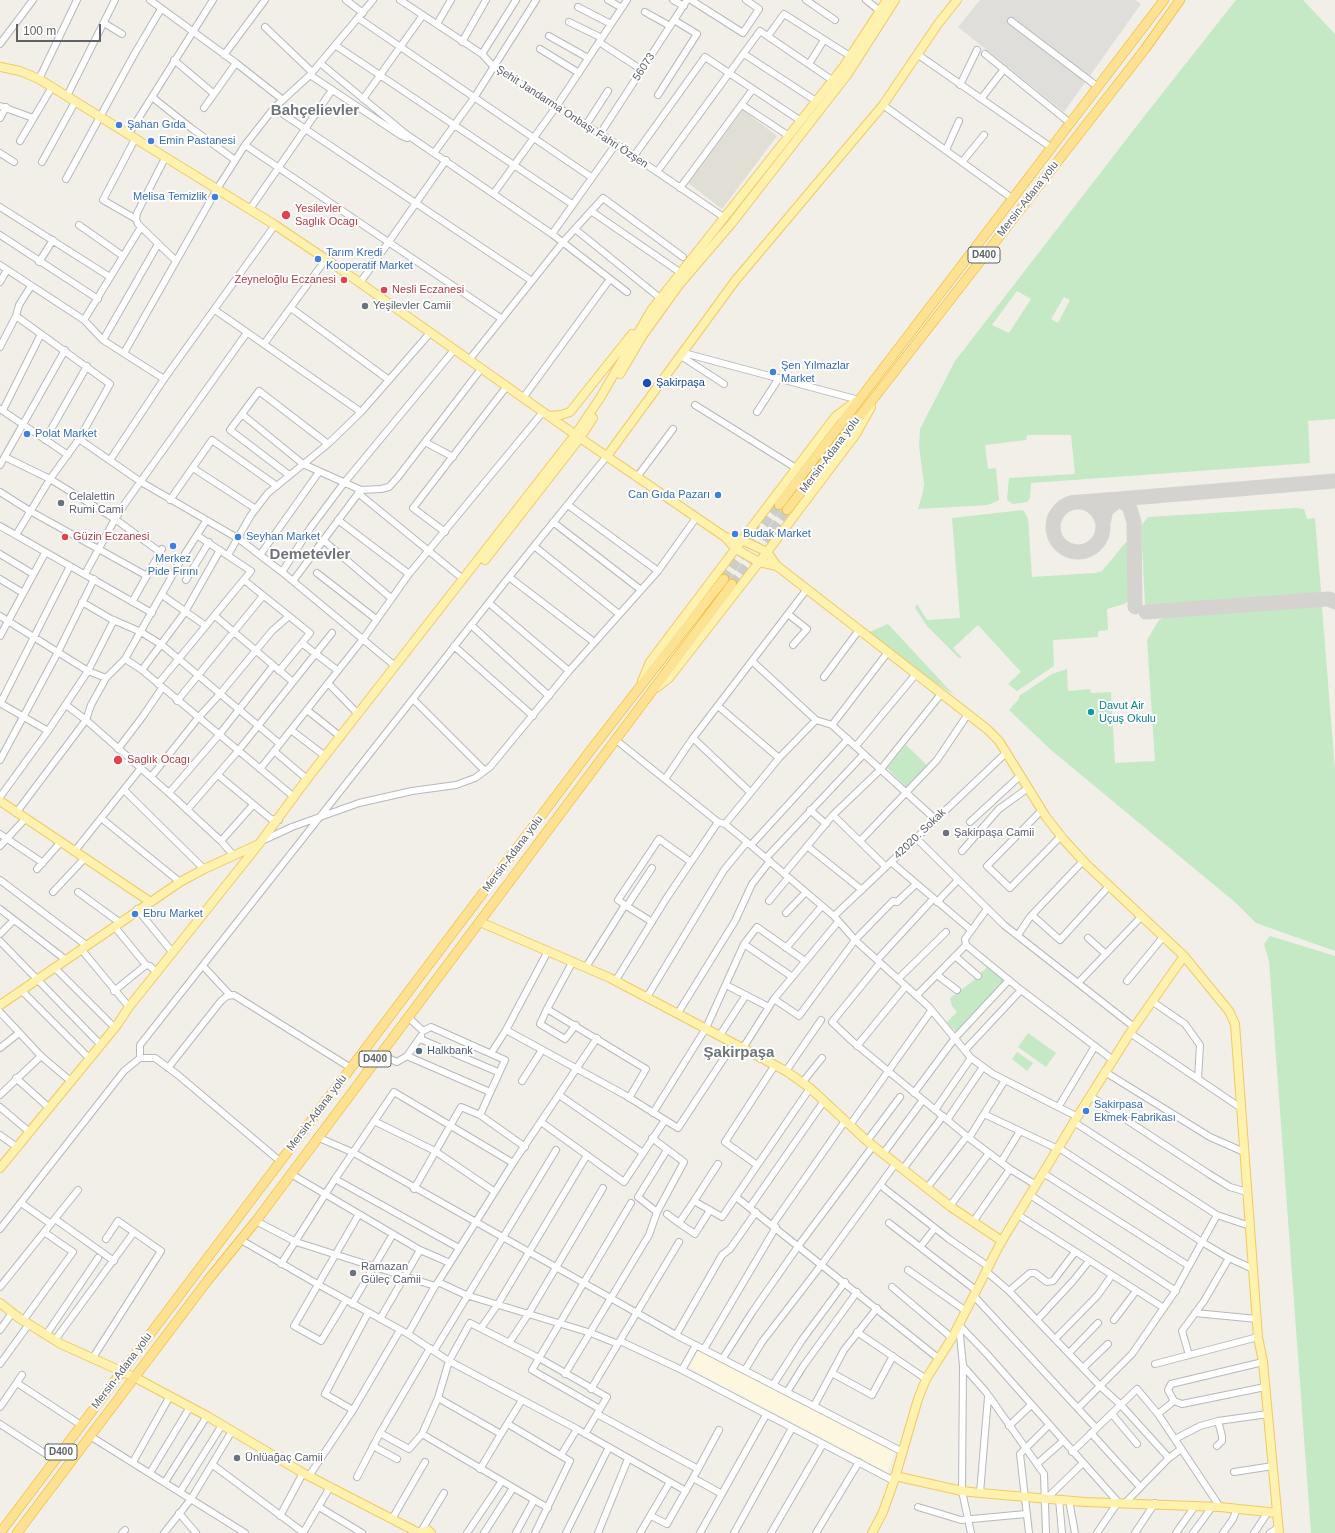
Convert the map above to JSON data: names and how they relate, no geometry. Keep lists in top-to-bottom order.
{
  "streets": {
    "highway": ["Mersin-Adana yolu", "D400"],
    "street": ["56073", "Şehit Jandarma Onbaşı Fahri Özşen", "42020. Sokak"]
  },
  "crossings": [
    ["56073", "Şehit Jandarma Onbaşı Fahri Özşen"]
  ],
  "districts": ["Bahçelievler", "Demetevler", "Şakirpaşa"],
  "places": [
    "Şahan Gıda",
    "Emin Pastanesi",
    "Melisa Temizlik",
    "Yesilevler Saglık Ocagı",
    "Tarım Kredi Kooperatif Market",
    "Zeyneloğlu Eczanesi",
    "Nesli Eczanesi",
    "Yeşilevler Camii",
    "Şen Yılmazlar Market",
    "Şakirpaşa",
    "Polat Market",
    "Can Gıda Pazarı",
    "Celalettin Rumi Cami",
    "Budak Market",
    "Güzin Eczanesi",
    "Seyhan Market",
    "Merkez Pide Fırını",
    "Davut Air Uçuş Okulu",
    "Saglık Ocagı",
    "Şakirpaşa Camii",
    "Ebru Market",
    "Halkbank",
    "Sakirpasa Ekmek Fabrikası",
    "Ramazan Güleç Camii",
    "Ünlüağaç Camii"
  ],
  "scale_bar": "100 m"
}
